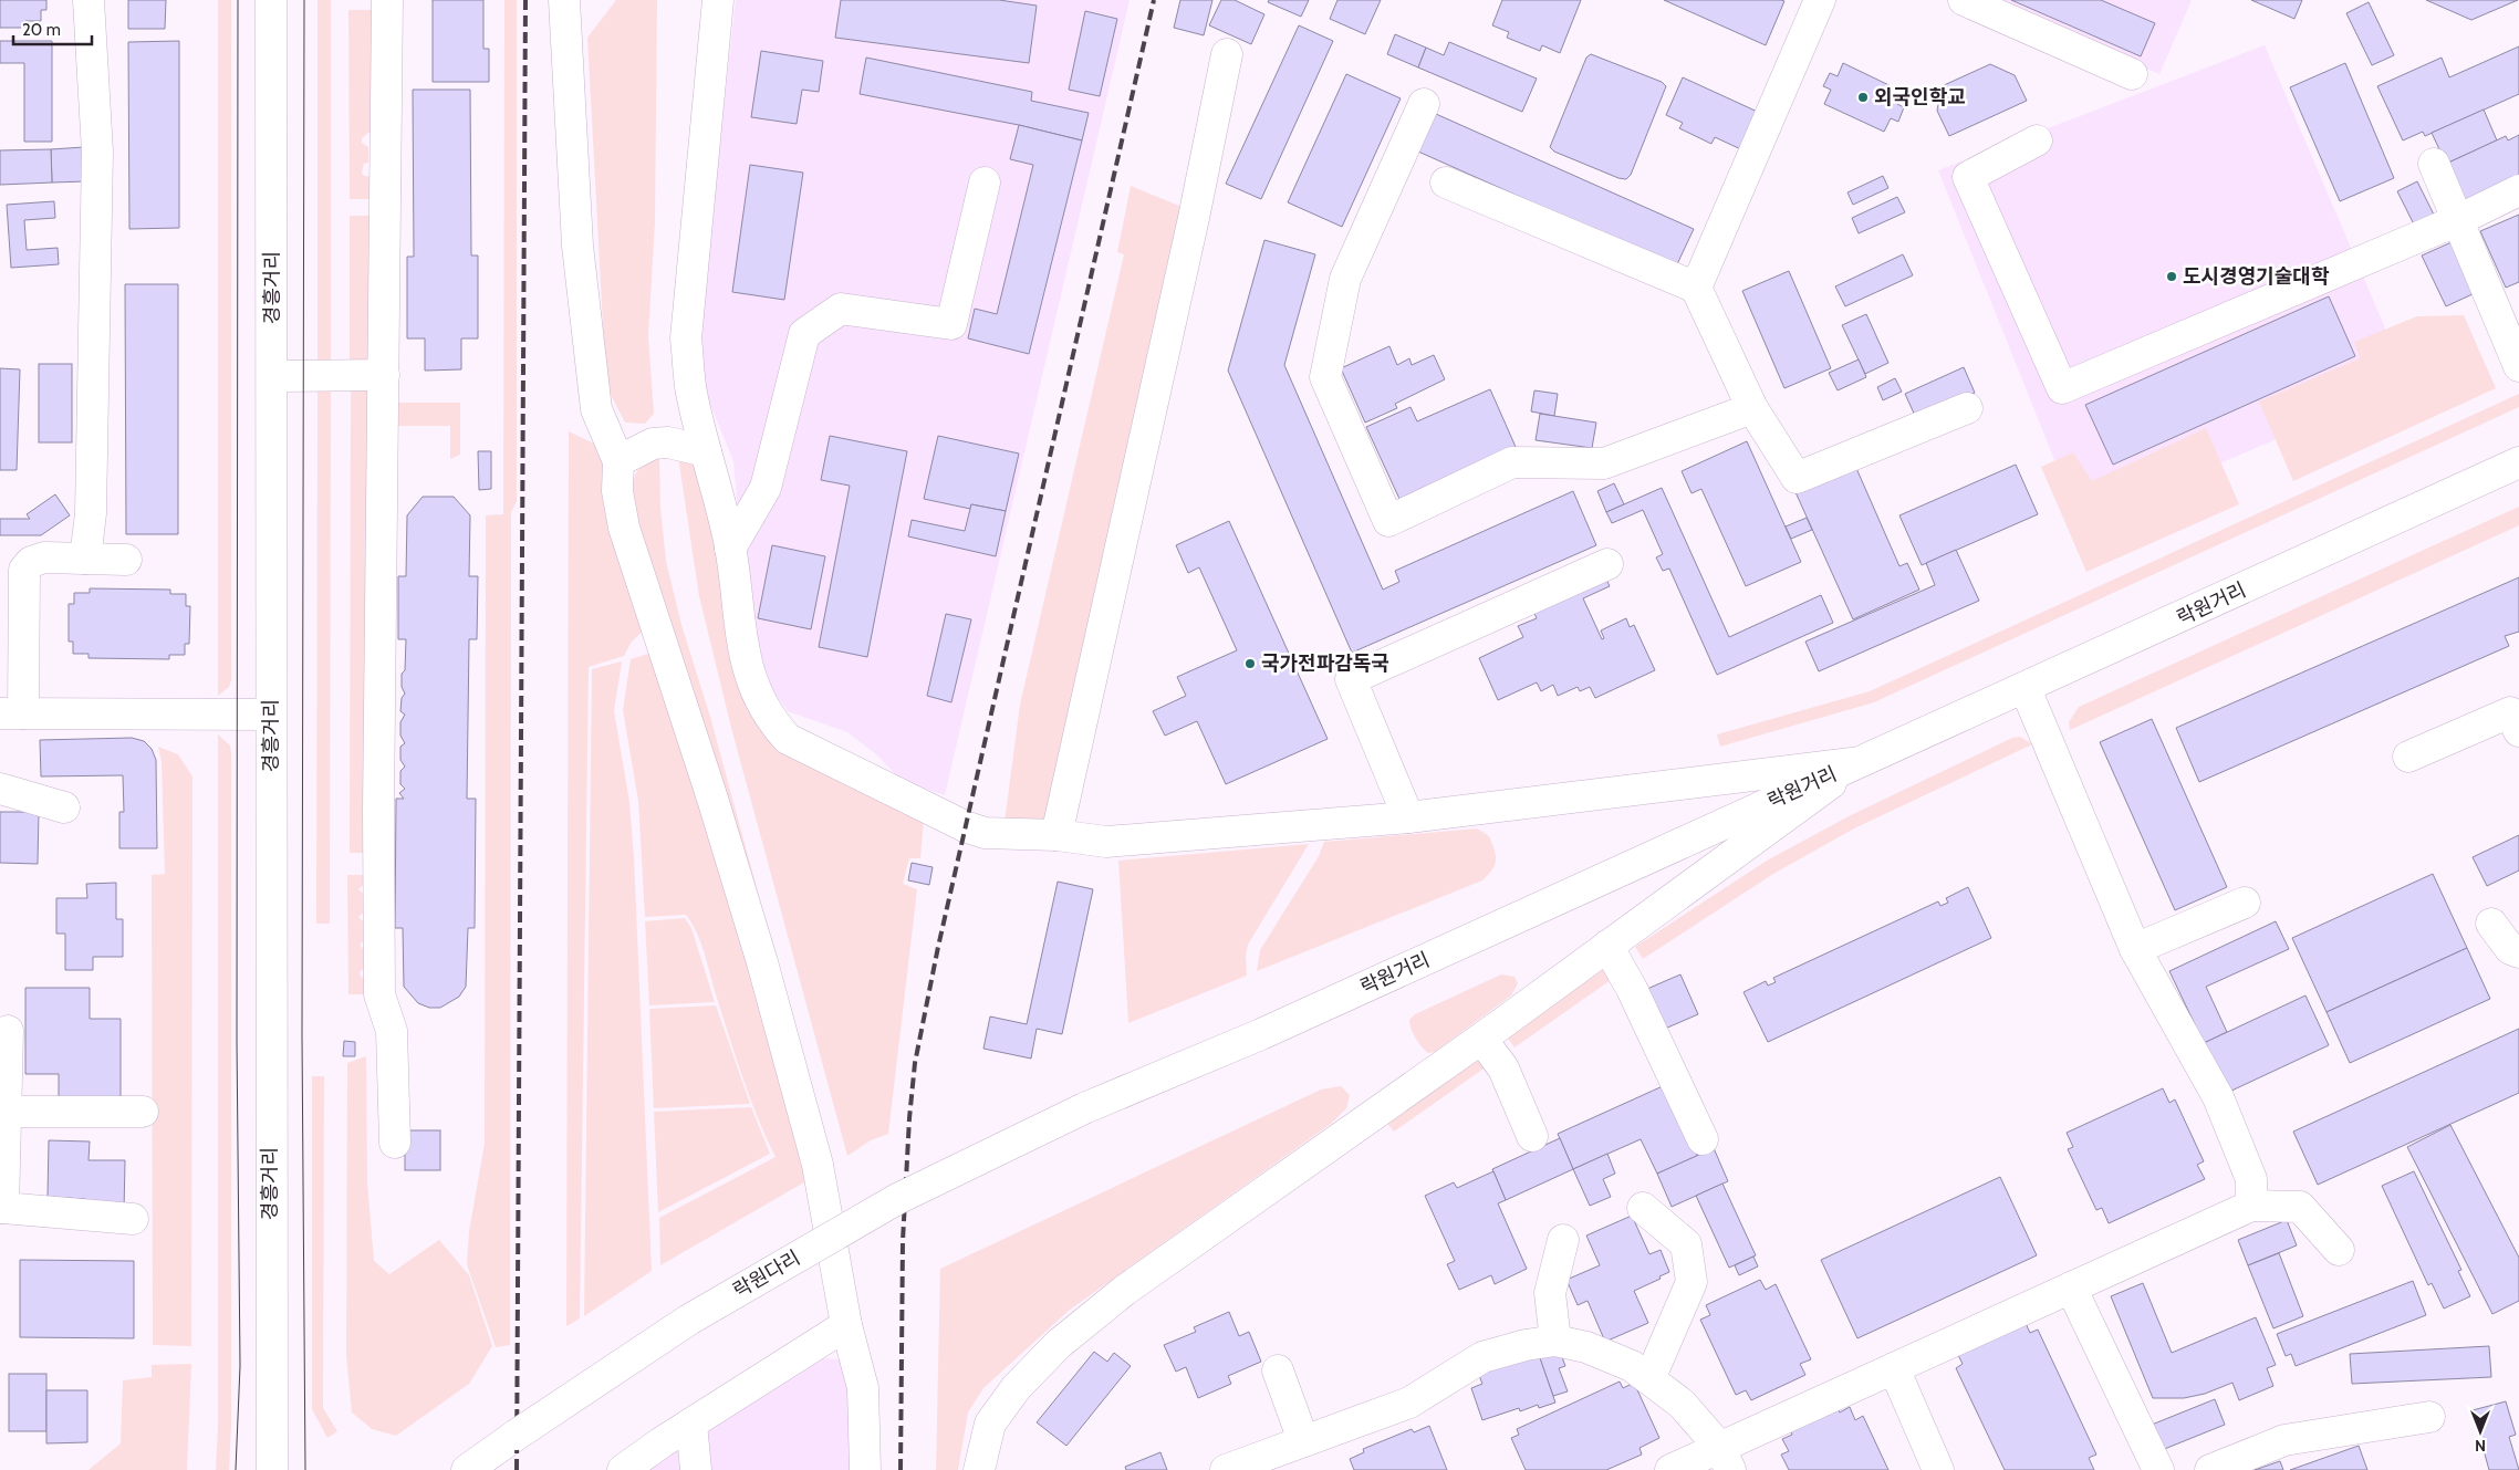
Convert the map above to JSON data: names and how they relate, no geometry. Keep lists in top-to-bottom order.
{
  "streets": {
    "street": ["경흥거리", "락원거리", "락원다리"]
  },
  "crossings": [
    ["락원거리", "락원다리"]
  ],
  "places": ["외국인학교", "도시경영기술대학", "국가전파감독국"],
  "scale_bar": "20 m",
  "north": "bottom"
}
